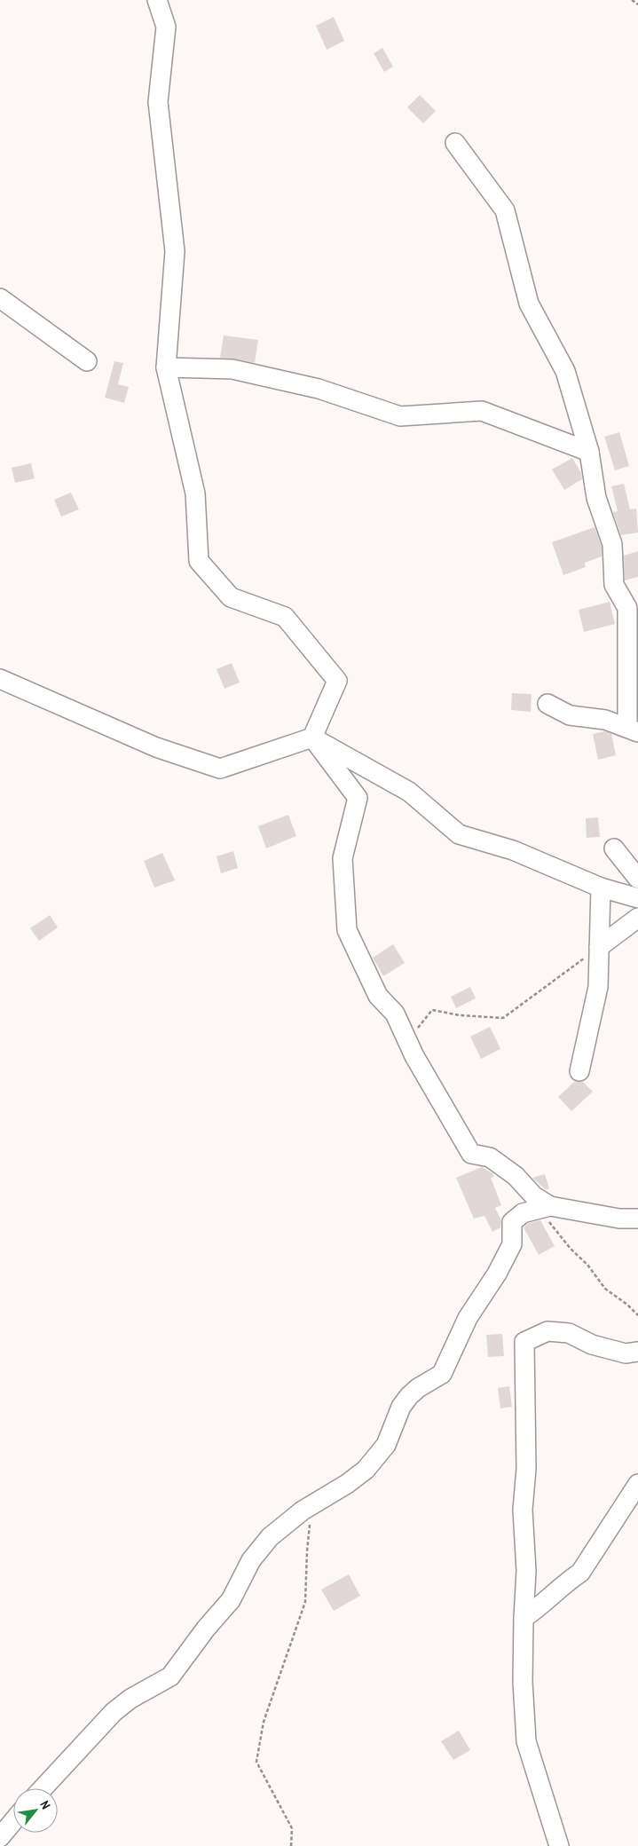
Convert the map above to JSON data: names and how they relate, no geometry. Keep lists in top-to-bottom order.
{
  "north": "top right"
}
